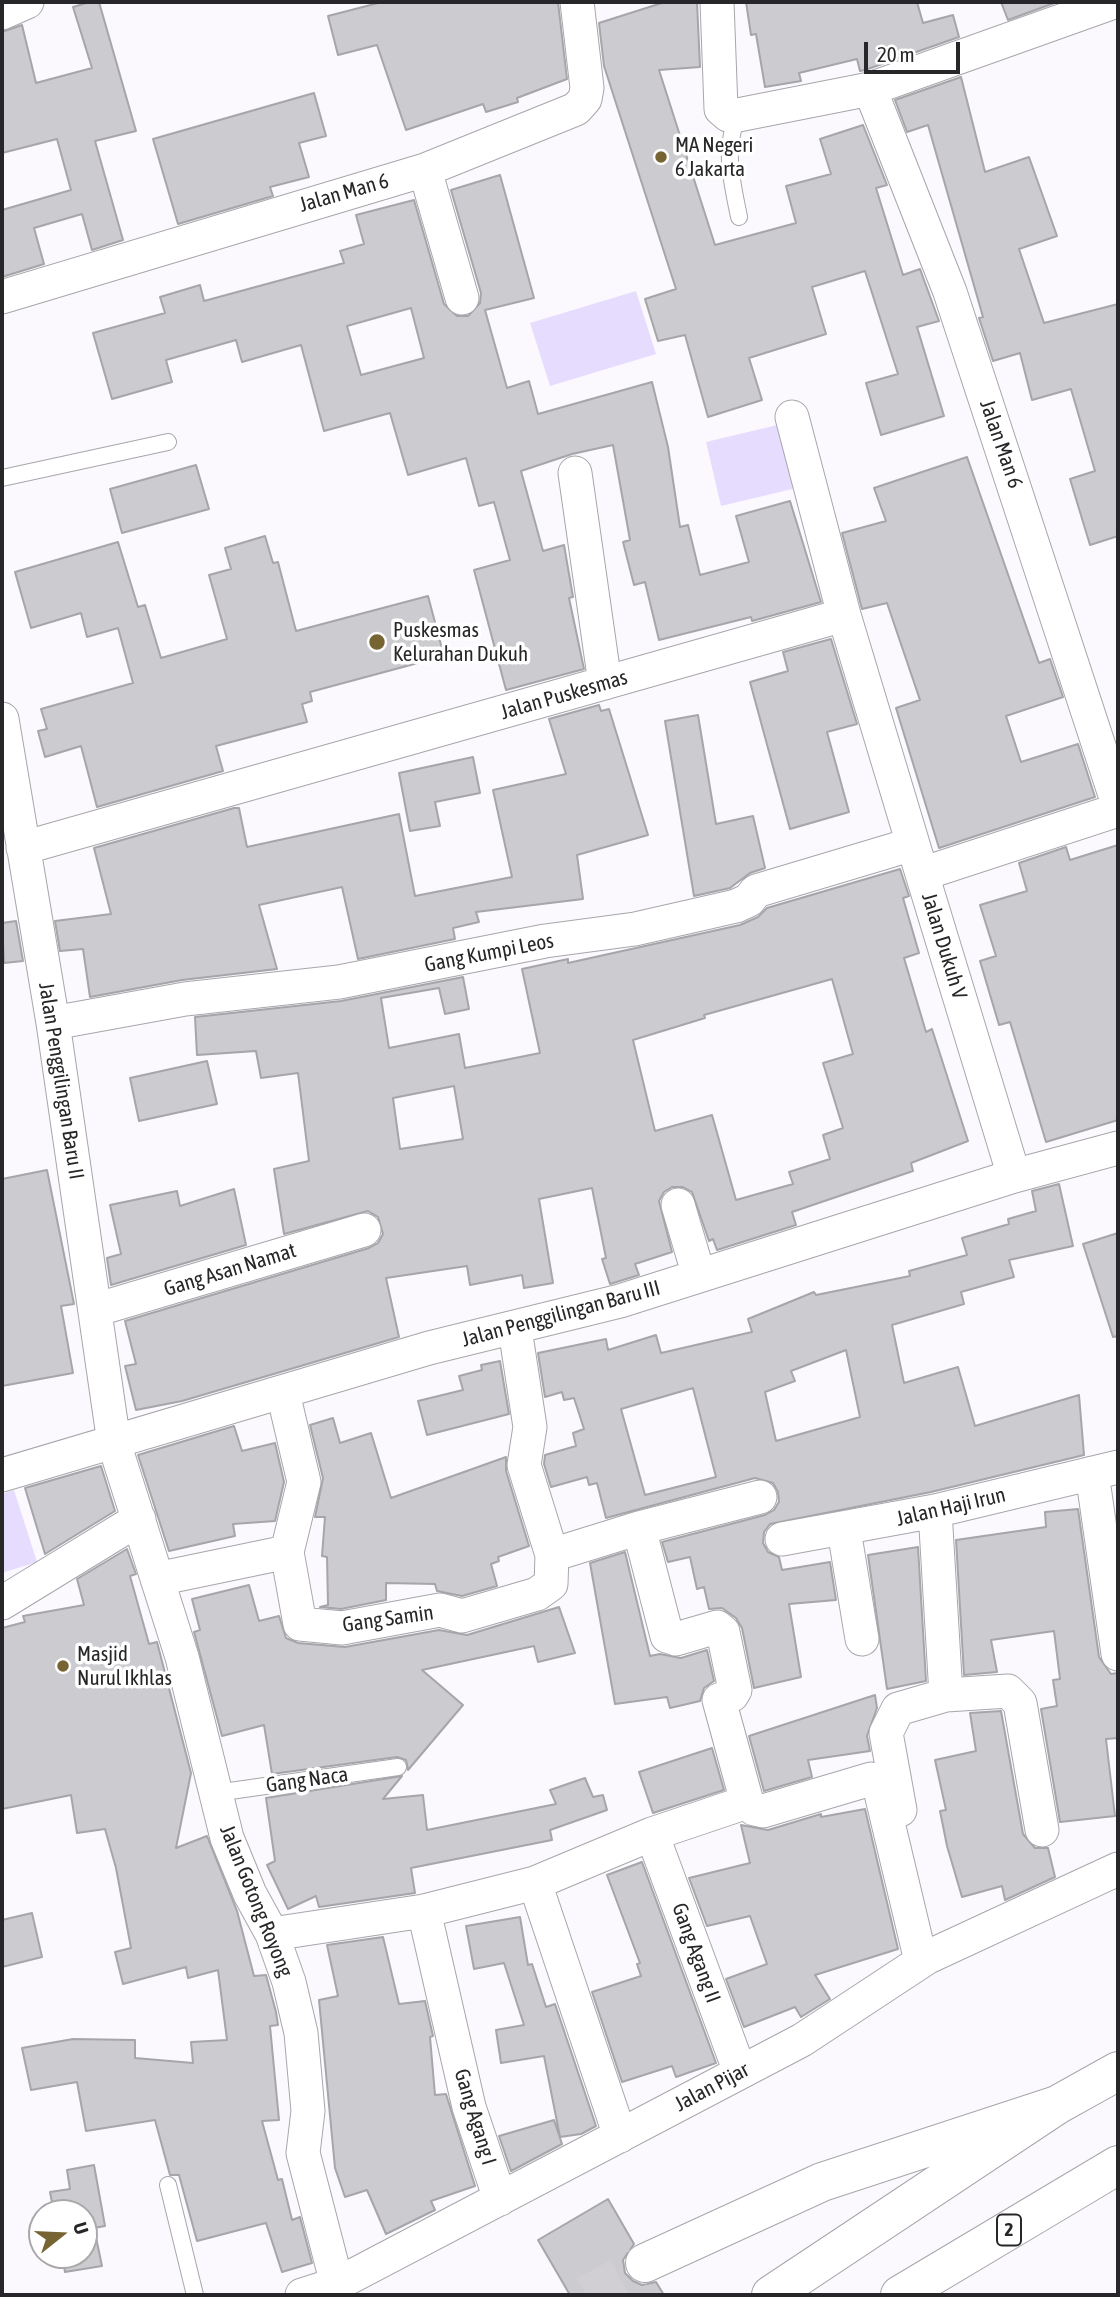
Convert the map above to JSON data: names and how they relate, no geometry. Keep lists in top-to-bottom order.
{
  "streets": {
    "highway": ["2"],
    "street": [
      "Jalan Man 6",
      "Jalan Puskesmas",
      "Jalan Dukuh V",
      "Gang Kumpi Leos",
      "Jalan Penggilingan Baru II",
      "Gang Asan Namat",
      "Jalan Penggilingan Baru III",
      "Jalan Haji Irun",
      "Gang Samin",
      "Jalan Gotong Royong",
      "Gang Agang II",
      "Jalan Pijar",
      "Gang Agang I"
    ],
    "lane": ["Gang Naca"]
  },
  "crossings": [
    ["Jalan Puskesmas", "Jalan Penggilingan Baru II"],
    ["Jalan Dukuh V", "Gang Kumpi Leos"],
    ["Jalan Dukuh V", "Jalan Penggilingan Baru III"],
    ["Gang Kumpi Leos", "Jalan Penggilingan Baru II"],
    ["Jalan Penggilingan Baru II", "Gang Asan Namat"],
    ["Jalan Penggilingan Baru II", "Jalan Penggilingan Baru III"],
    ["Jalan Penggilingan Baru II", "Jalan Gotong Royong"],
    ["Jalan Penggilingan Baru III", "Gang Samin"],
    ["Jalan Penggilingan Baru III", "Jalan Gotong Royong"],
    ["Gang Naca", "Jalan Gotong Royong"],
    ["Jalan Gotong Royong", "Jalan Pijar"],
    ["Gang Agang II", "Jalan Pijar"],
    ["Jalan Pijar", "Gang Agang I"]
  ],
  "places": ["MA Negeri 6 Jakarta", "Puskesmas Kelurahan Dukuh", "Masjid Nurul Ikhlas"],
  "scale_bar": "20 m",
  "north": "right"
}
